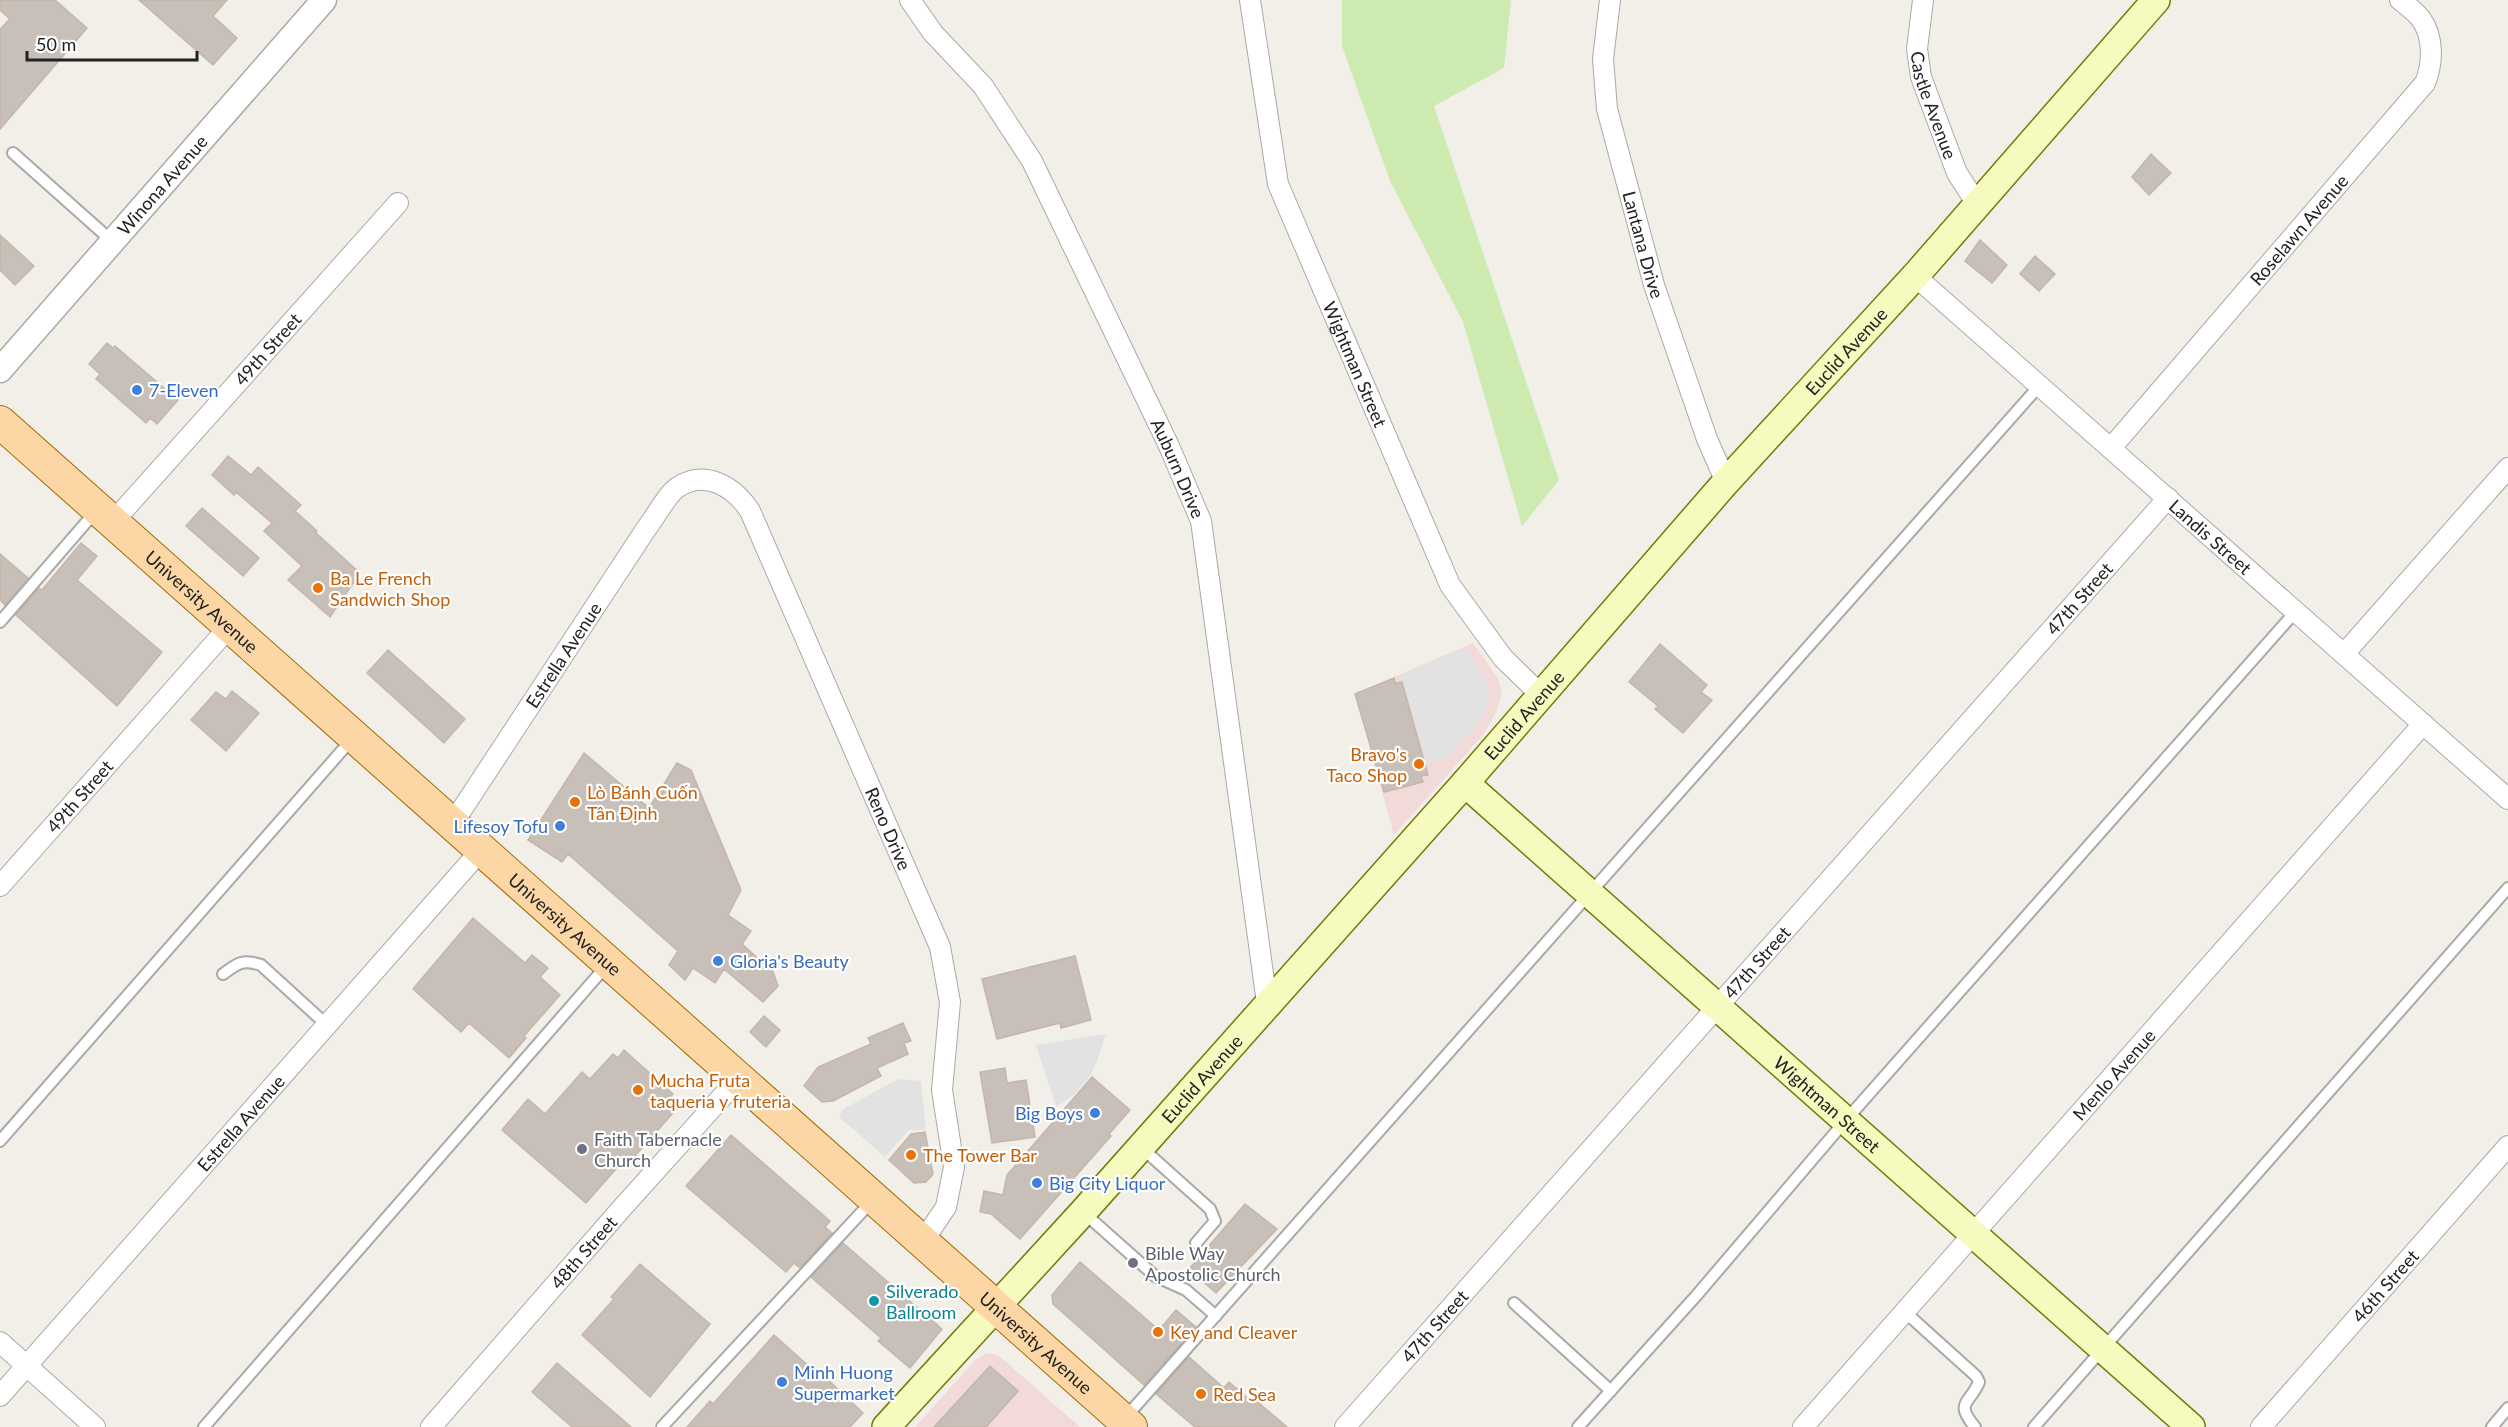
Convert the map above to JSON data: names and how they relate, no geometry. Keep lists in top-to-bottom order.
{
  "streets": {
    "main road": ["Euclid Avenue", "Wightman Street", "University Avenue"],
    "street": [
      "Castle Avenue",
      "Winona Avenue",
      "Roselawn Avenue",
      "Lantana Drive",
      "49th Street",
      "Auburn Drive",
      "Landis Street",
      "47th Street",
      "Estrella Avenue",
      "Reno Drive",
      "Menlo Avenue",
      "48th Street",
      "46th Street"
    ]
  },
  "crossings": [
    ["Castle Avenue", "Euclid Avenue"],
    ["Roselawn Avenue", "Landis Street"],
    ["Lantana Drive", "Euclid Avenue"],
    ["49th Street", "University Avenue"],
    ["Euclid Avenue", "Wightman Street"],
    ["Euclid Avenue", "Auburn Drive"],
    ["Euclid Avenue", "Landis Street"],
    ["Euclid Avenue", "University Avenue"],
    ["Wightman Street", "47th Street"],
    ["Wightman Street", "Menlo Avenue"],
    ["Landis Street", "47th Street"],
    ["Landis Street", "Menlo Avenue"],
    ["University Avenue", "Estrella Avenue"],
    ["University Avenue", "Reno Drive"],
    ["University Avenue", "48th Street"],
    ["Estrella Avenue", "Reno Drive"]
  ],
  "places": [
    "7-Eleven",
    "Ba Le French Sandwich Shop",
    "Bravo's Taco Shop",
    "Lò Bánh Cuốn Tân Định",
    "Lifesoy Tofu",
    "Gloria's Beauty",
    "Mucha Fruta taqueria y fruteria",
    "Big Boys",
    "Faith Tabernacle Church",
    "The Tower Bar",
    "Big City Liquor",
    "Bible Way Apostolic Church",
    "Silverado Ballroom",
    "Key and Cleaver",
    "Minh Huong Supermarket",
    "Red Sea"
  ],
  "scale_bar": "50 m"
}
